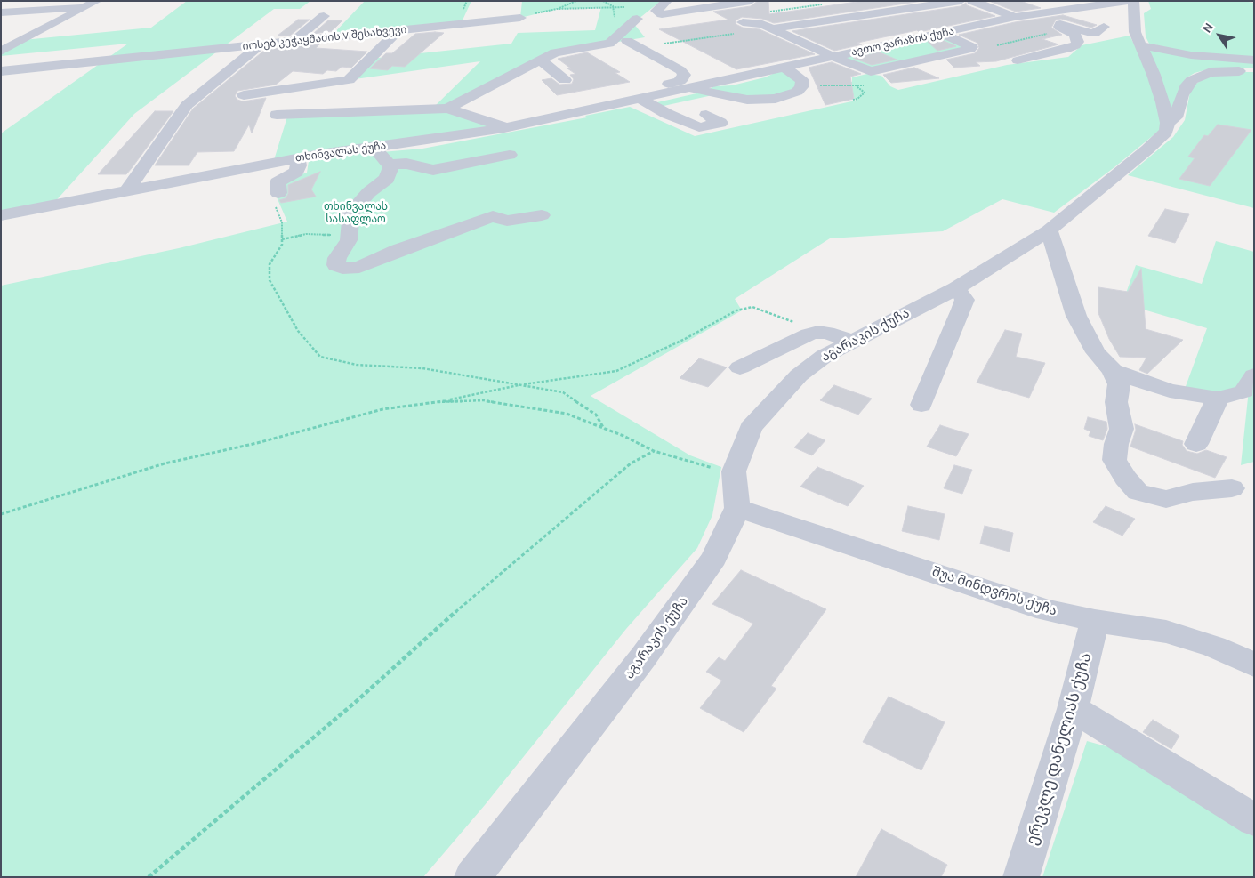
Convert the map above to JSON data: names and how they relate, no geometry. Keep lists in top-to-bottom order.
{
  "streets": {
    "street": [
      "იოსებ კეჭაყმაძის V შესახვევი",
      "ავთო ვარაზის ქუჩა",
      "თხინვალას ქუჩა",
      "აგარაკის ქუჩა",
      "შუა მინდვრის ქუჩა",
      "ერეკლე დანელიას ქუჩა"
    ]
  },
  "crossings": [
    ["ავთო ვარაზის ქუჩა", "თხინვალას ქუჩა"],
    ["აგარაკის ქუჩა", "შუა მინდვრის ქუჩა"],
    ["შუა მინდვრის ქუჩა", "ერეკლე დანელიას ქუჩა"]
  ],
  "parks": ["თხინვალას სასაფლაო"],
  "north": "top left"
}
